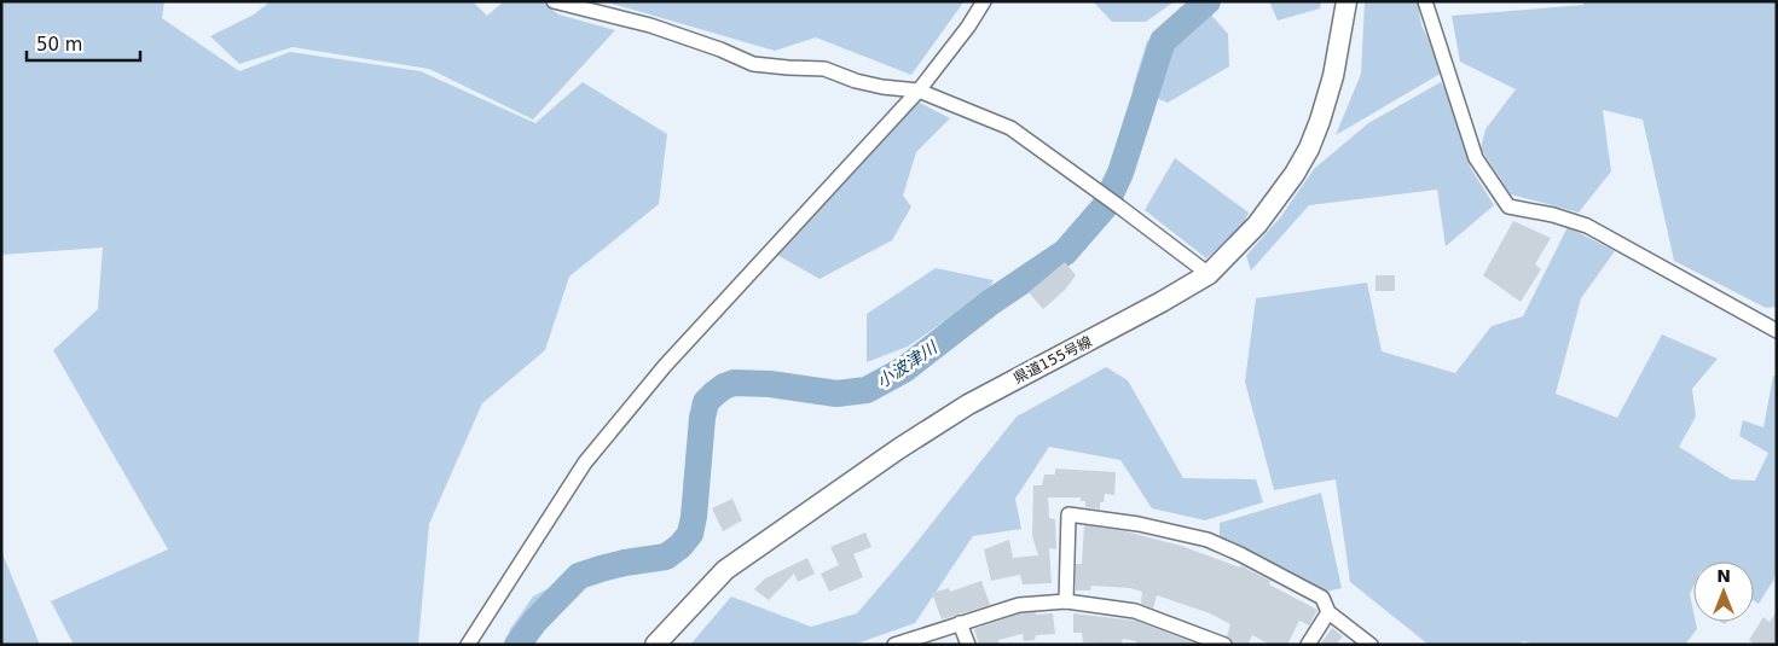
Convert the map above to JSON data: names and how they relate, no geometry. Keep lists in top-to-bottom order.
{
  "streets": {
    "main road": ["県道155号線"]
  },
  "water": ["小波津川"],
  "scale_bar": "50 m",
  "north": "top"
}
